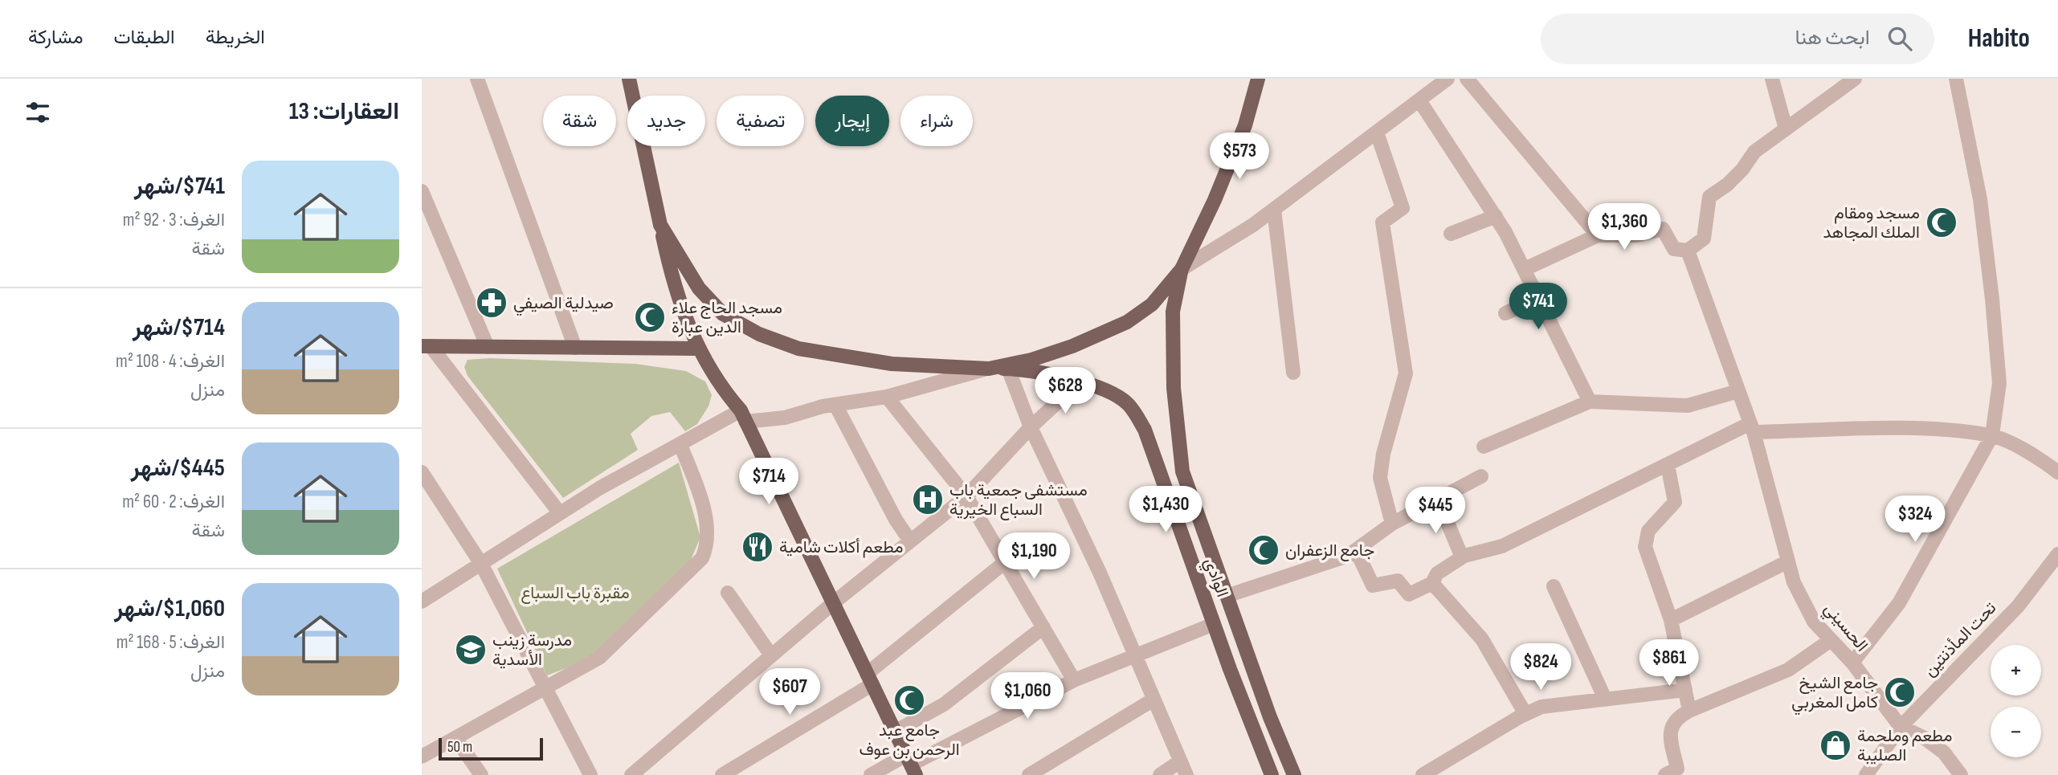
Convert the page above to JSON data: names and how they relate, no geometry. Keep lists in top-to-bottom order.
{
  "streets": {
    "main road": ["الوادي"],
    "street": ["الحسيني", "تحت المأذنتين"]
  },
  "crossings": [
    ["الحسيني", "تحت المأذنتين"]
  ],
  "parks": ["مقبرة باب السباع"],
  "places": {
    "mosque": [
      "مسجد ومقام الملك المجاهد",
      "مسجد الحاج علاء الدين عبارة",
      "جامع الزعفران",
      "جامع الشيخ كامل المغربي",
      "جامع عبد الرحمن بن عوف"
    ],
    "pharmacy": ["صيدلية الصيفي"],
    "hospital": ["مستشفى جمعية باب السباع الخيرية"],
    "restaurant": ["مطعم أكلات شامية"],
    "school or university": ["مدرسة زينب الأسدية"],
    "shop": ["مطعم وملحمة الصليبة"]
  },
  "scale_bar": "50 m",
  "page": {
    "header": "Habito",
    "search": "ابحث هنا",
    "nav": ["الخريطة", "الطبقات", "مشاركة"],
    "heading": "العقارات: 13",
    "chip": [
      "شراء",
      "إيجار",
      "تصفية",
      "جديد",
      "شقة"
    ],
    "price": [
      "$573",
      "$1,360",
      "$741",
      "$628",
      "$714",
      "$1,430",
      "$445",
      "$324",
      "$1,190",
      "$861",
      "$824",
      "$607",
      "$1,060"
    ],
    "list": [
      {
        "name": "$741/شهر",
        "note": "الغرف: 3 · 92 m² · شقة"
      },
      {
        "name": "$714/شهر",
        "note": "الغرف: 4 · 108 m² · منزل"
      },
      {
        "name": "$445/شهر",
        "note": "الغرف: 2 · 60 m² · شقة"
      },
      {
        "name": "$1,060/شهر",
        "note": "الغرف: 5 · 168 m² · منزل"
      }
    ],
    "map_buttons": ["+", "−"],
    "scale": "50 m"
  }
}
